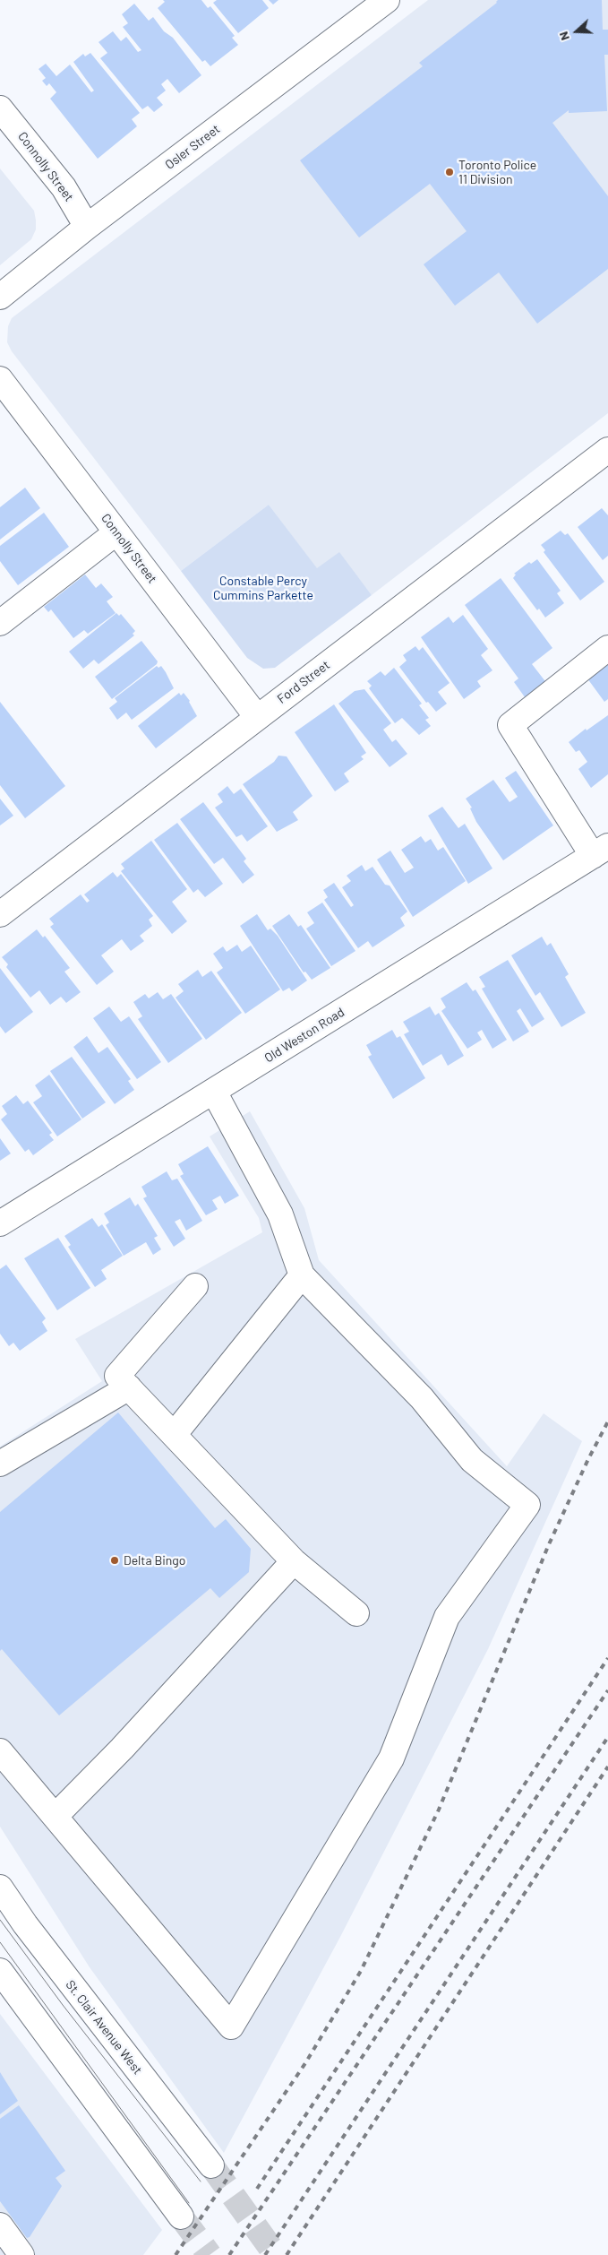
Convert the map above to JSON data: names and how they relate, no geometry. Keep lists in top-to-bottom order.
{
  "streets": {
    "street": [
      "Osler Street",
      "Connolly Street",
      "Ford Street",
      "Old Weston Road",
      "St. Clair Avenue West"
    ]
  },
  "crossings": [
    ["Osler Street", "Connolly Street"],
    ["Connolly Street", "Ford Street"]
  ],
  "parks": ["Constable Percy Cummins Parkette"],
  "places": ["Toronto Police 11 Division", "Delta Bingo"],
  "north": "left"
}
